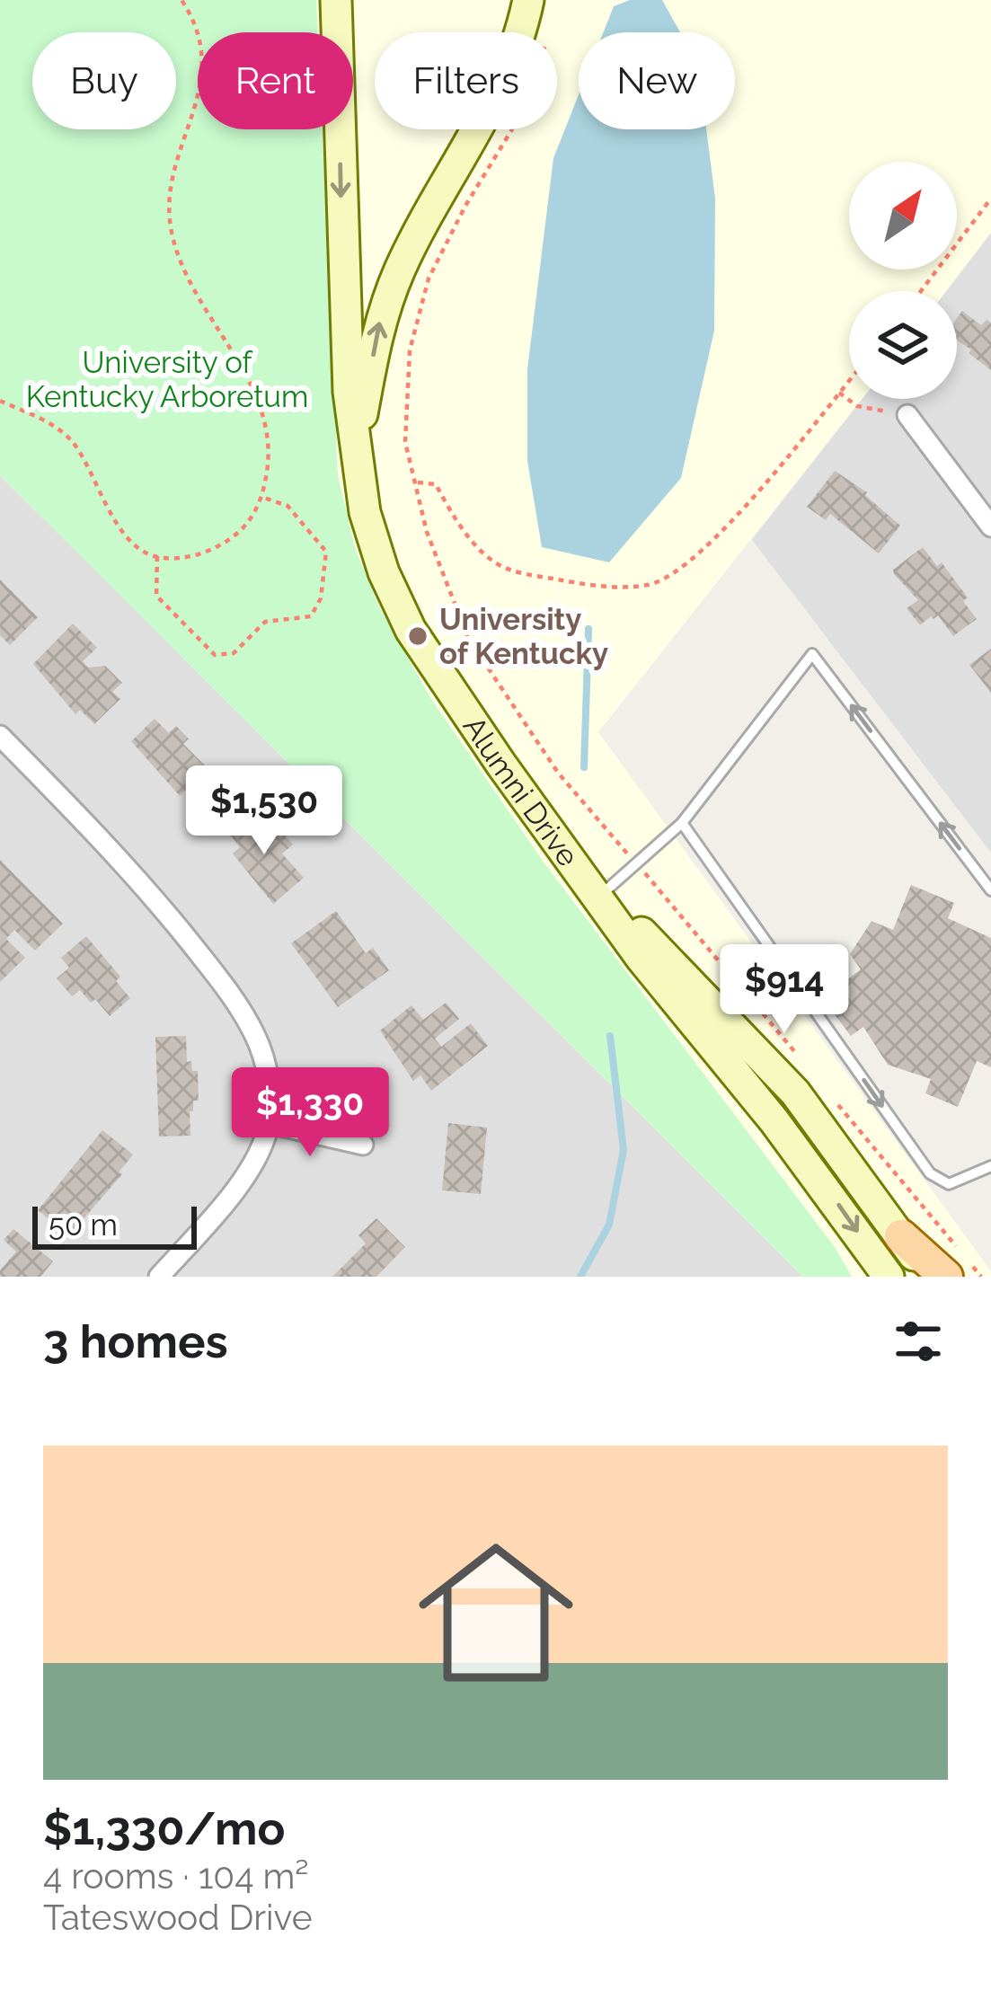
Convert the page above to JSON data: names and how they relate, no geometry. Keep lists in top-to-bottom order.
{
  "streets": {
    "main road": ["Alumni Drive"]
  },
  "parks": ["University of Kentucky Arboretum"],
  "places": ["University of Kentucky"],
  "scale_bar": "50 m",
  "north": "top right",
  "page": {
    "chip": [
      "Buy",
      "Rent",
      "Filters",
      "New"
    ],
    "price": ["$1,530", "$914", "$1,330"],
    "scale": "50 m",
    "heading": "3 homes",
    "list": [
      {
        "name": "$1,330/mo",
        "note": "4 rooms · 104 m² · Tateswood Drive"
      }
    ]
  }
}
